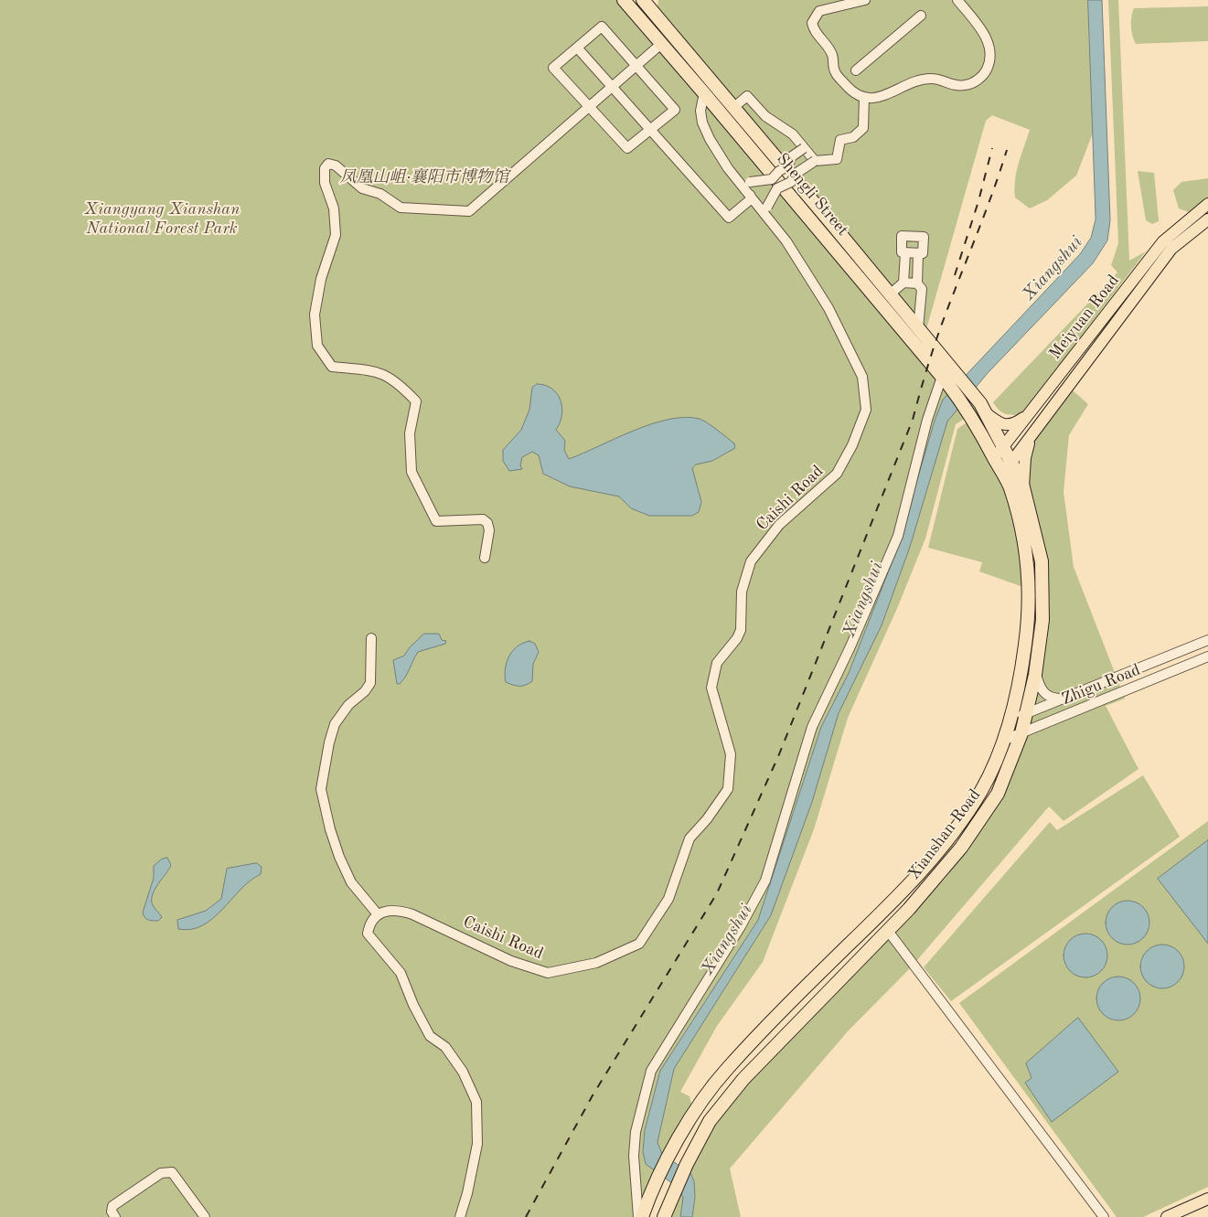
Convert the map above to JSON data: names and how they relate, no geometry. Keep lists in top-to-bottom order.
{
  "streets": {
    "highway": ["Shengli Street", "Xianshan Road"],
    "main road": ["Meiyuan Road"],
    "street": ["Caishi Road", "Zhigu Road"]
  },
  "crossings": [
    ["Shengli Street", "Caishi Road"],
    ["Shengli Street", "Xianshan Road"],
    ["Meiyuan Road", "Xianshan Road"],
    ["Zhigu Road", "Xianshan Road"]
  ],
  "water": ["Xiangshui"],
  "parks": ["凤凰山岨·襄阳市博物馆", "Xiangyang Xianshan National Forest Park"]
}
